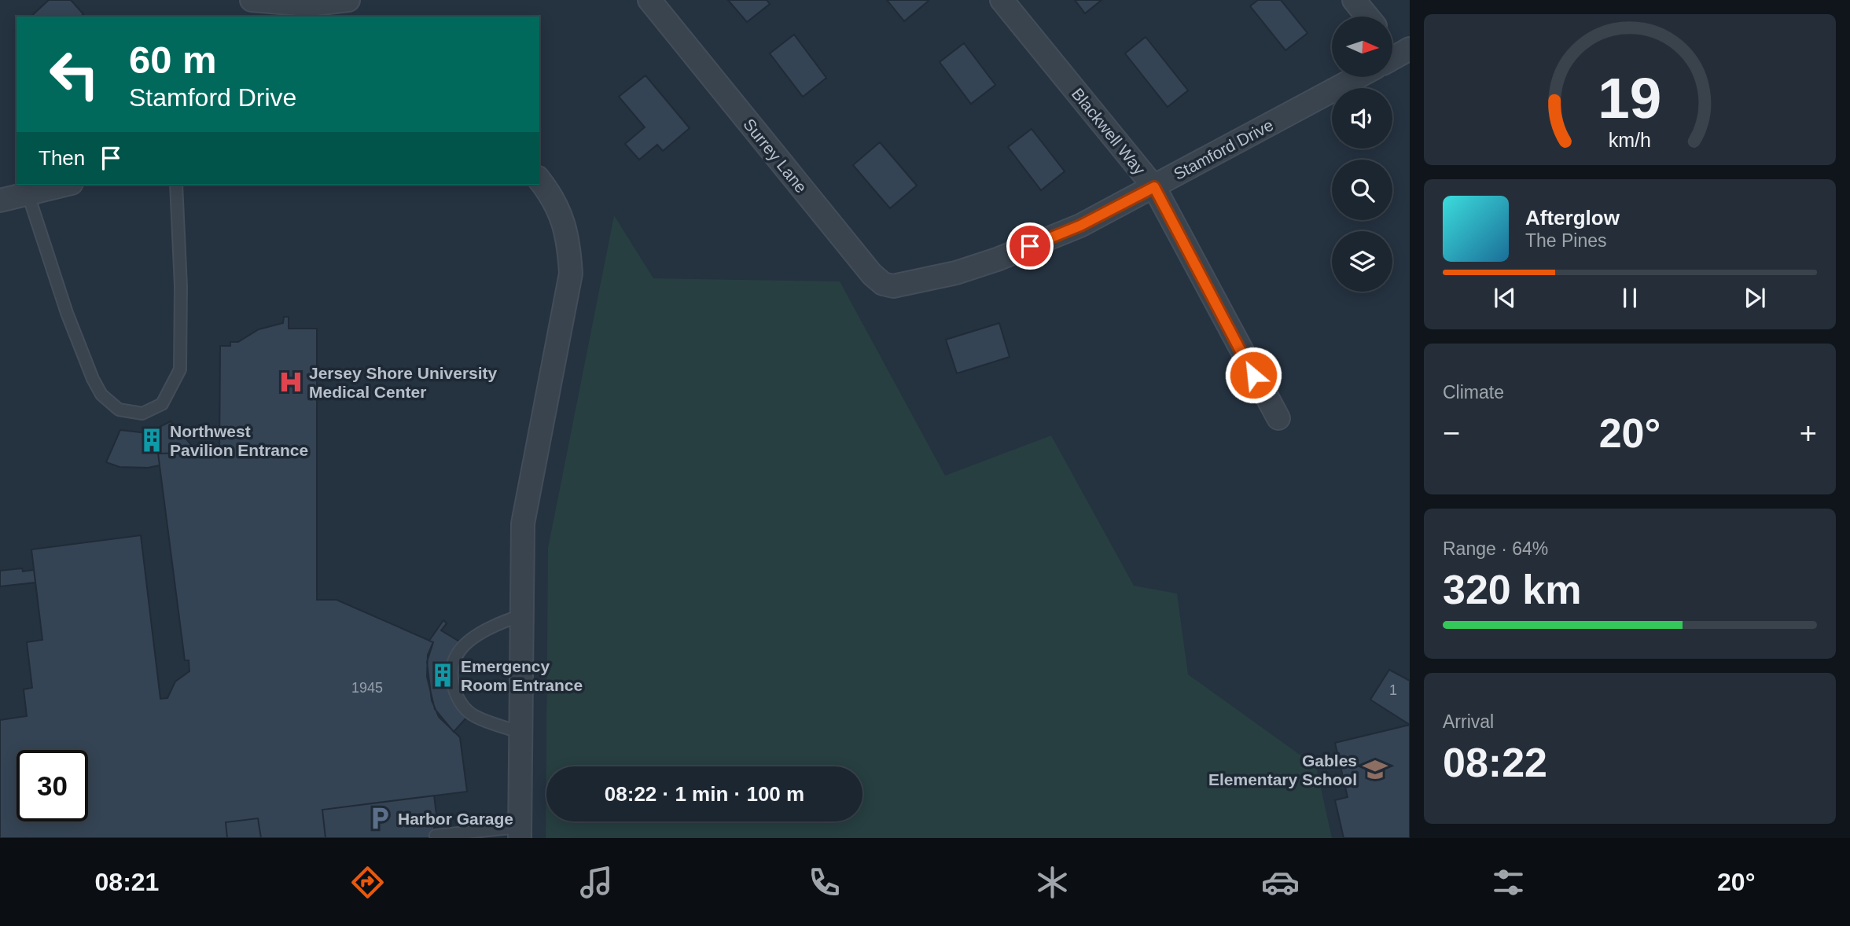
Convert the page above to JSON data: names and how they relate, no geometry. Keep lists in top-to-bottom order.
{
  "streets": {
    "street": ["Blackwell Way", "Stamford Drive", "Surrey Lane"]
  },
  "crossings": [
    ["Blackwell Way", "Stamford Drive"],
    ["Stamford Drive", "Surrey Lane"]
  ],
  "places": {
    "hospital": ["Jersey Shore University Medical Center"],
    "building": ["Northwest Pavilion Entrance", "Emergency Room Entrance"],
    "school or university": ["Gables Elementary School"],
    "parking": ["Harbor Garage"]
  },
  "house_numbers": ["1945", "1"],
  "north": "right",
  "page": {
    "turn": ["60 m", "Stamford Drive"],
    "then": "Then",
    "song": ["Afterglow", "The Pines"],
    "tile": [
      "Climate",
      ["Range · 64%", "320 km"],
      ["Arrival", "08:22"]
    ],
    "heat": ["−", "20°", "+"],
    "limit": "30",
    "trip": "08:22 · 1 min · 100 m",
    "tabs": ["08:21", "20°"],
    "gauge": ["19", "km/h"]
  }
}
